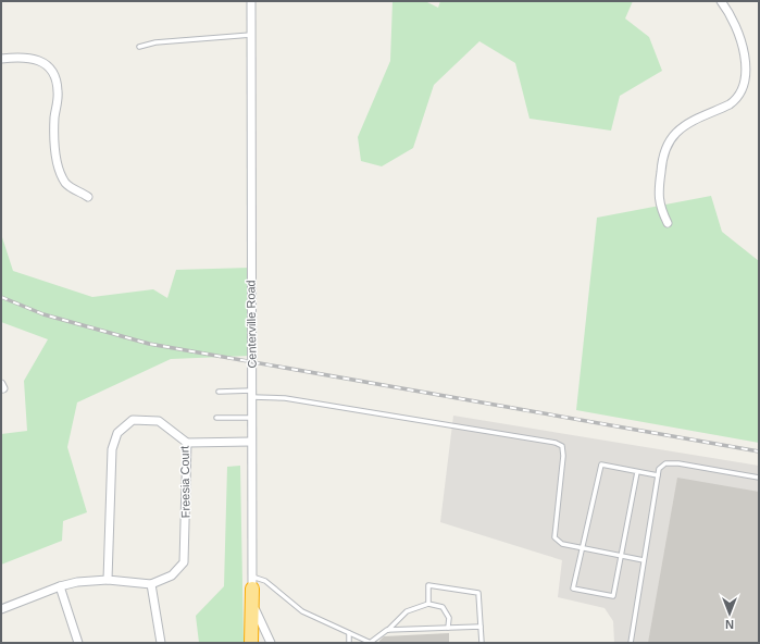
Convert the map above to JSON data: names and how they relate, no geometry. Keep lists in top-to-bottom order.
{
  "streets": {
    "street": ["Centerville Road", "Freesia Court"]
  },
  "north": "bottom"
}
